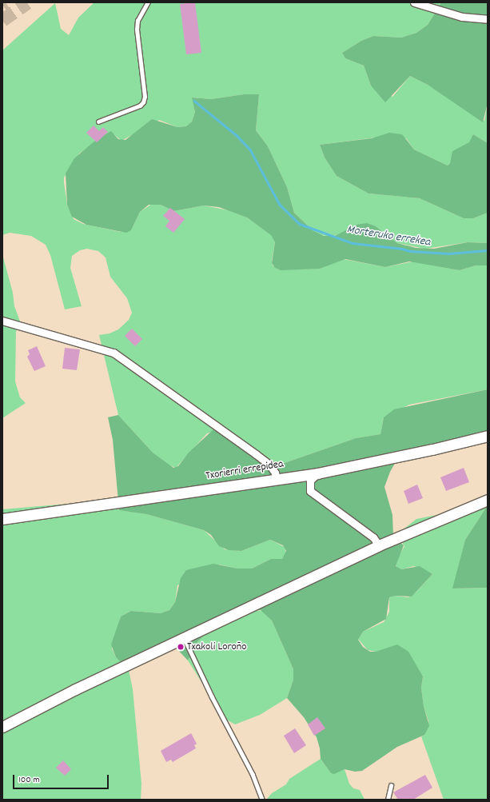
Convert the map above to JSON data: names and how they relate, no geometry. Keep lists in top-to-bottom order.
{
  "streets": {
    "street": ["Txorierri errepidea"]
  },
  "water": ["Morteruko errekea"],
  "places": ["Txakoli Loroño"],
  "scale_bar": "100 m"
}
